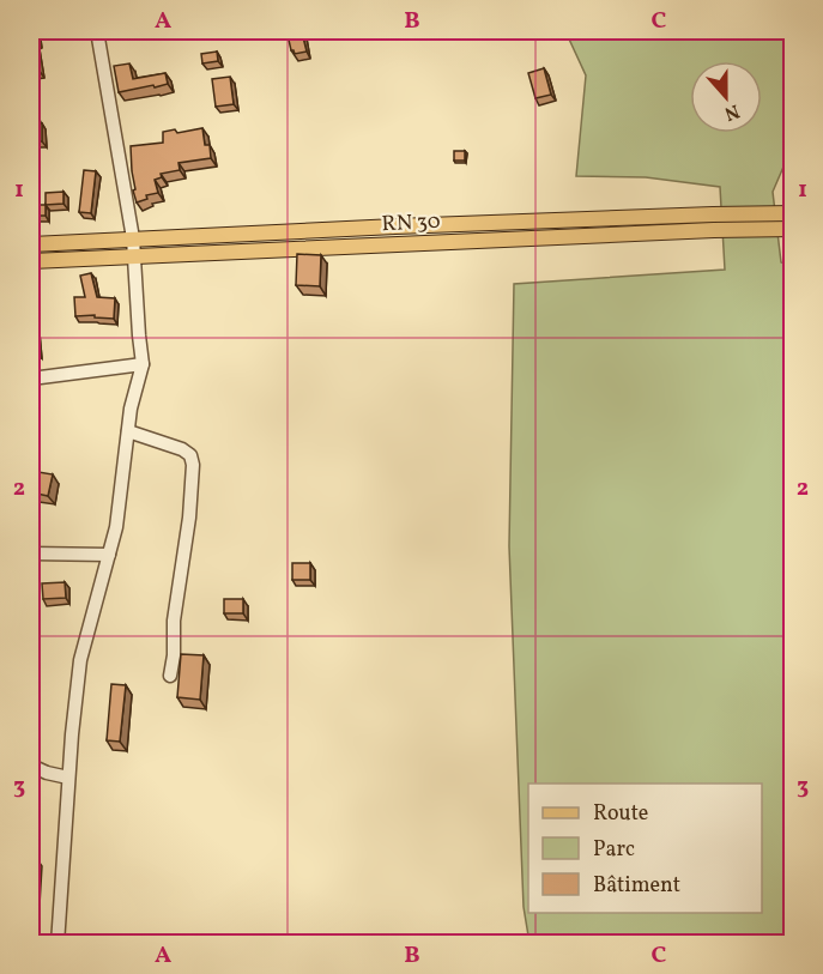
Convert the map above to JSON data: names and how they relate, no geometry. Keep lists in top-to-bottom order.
{
  "streets": {
    "main road": ["RN 30"]
  },
  "legend": ["Route", "Parc", "Bâtiment"],
  "north": "bottom",
  "grid": {
    "columns": ["A", "B", "C"],
    "rows": ["1", "2", "3"]
  }
}
